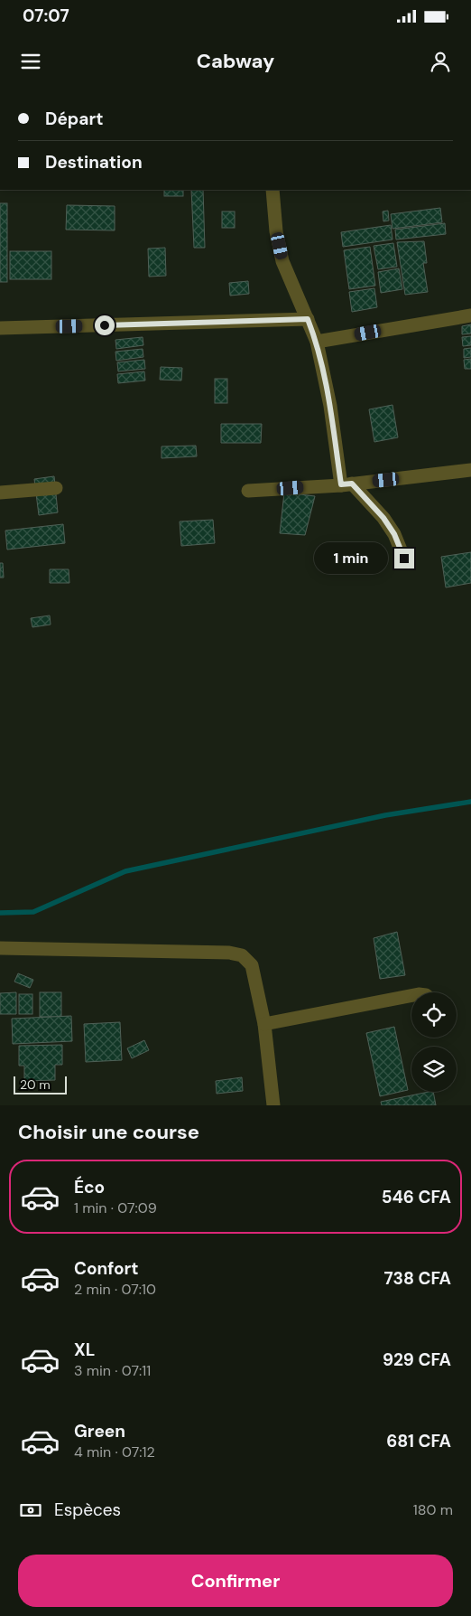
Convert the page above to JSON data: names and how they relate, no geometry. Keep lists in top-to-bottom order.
{
  "scale_bar": "20 m",
  "page": {
    "status": "07:07",
    "header": "Cabway",
    "banner": ["Départ", "Destination"],
    "bubble": "1 min",
    "scale": "20 m",
    "heading": "Choisir une course",
    "list": [
      {
        "name": "Éco",
        "note": "1 min · 07:09",
        "value": "546 CFA"
      },
      {
        "name": "Confort",
        "note": "2 min · 07:10",
        "value": "738 CFA"
      },
      {
        "name": "XL",
        "note": "3 min · 07:11",
        "value": "929 CFA"
      },
      {
        "name": "Green",
        "note": "4 min · 07:12",
        "value": "681 CFA"
      }
    ],
    "pay": ["Espèces", "180 m"],
    "buttons": "Confirmer"
  }
}
